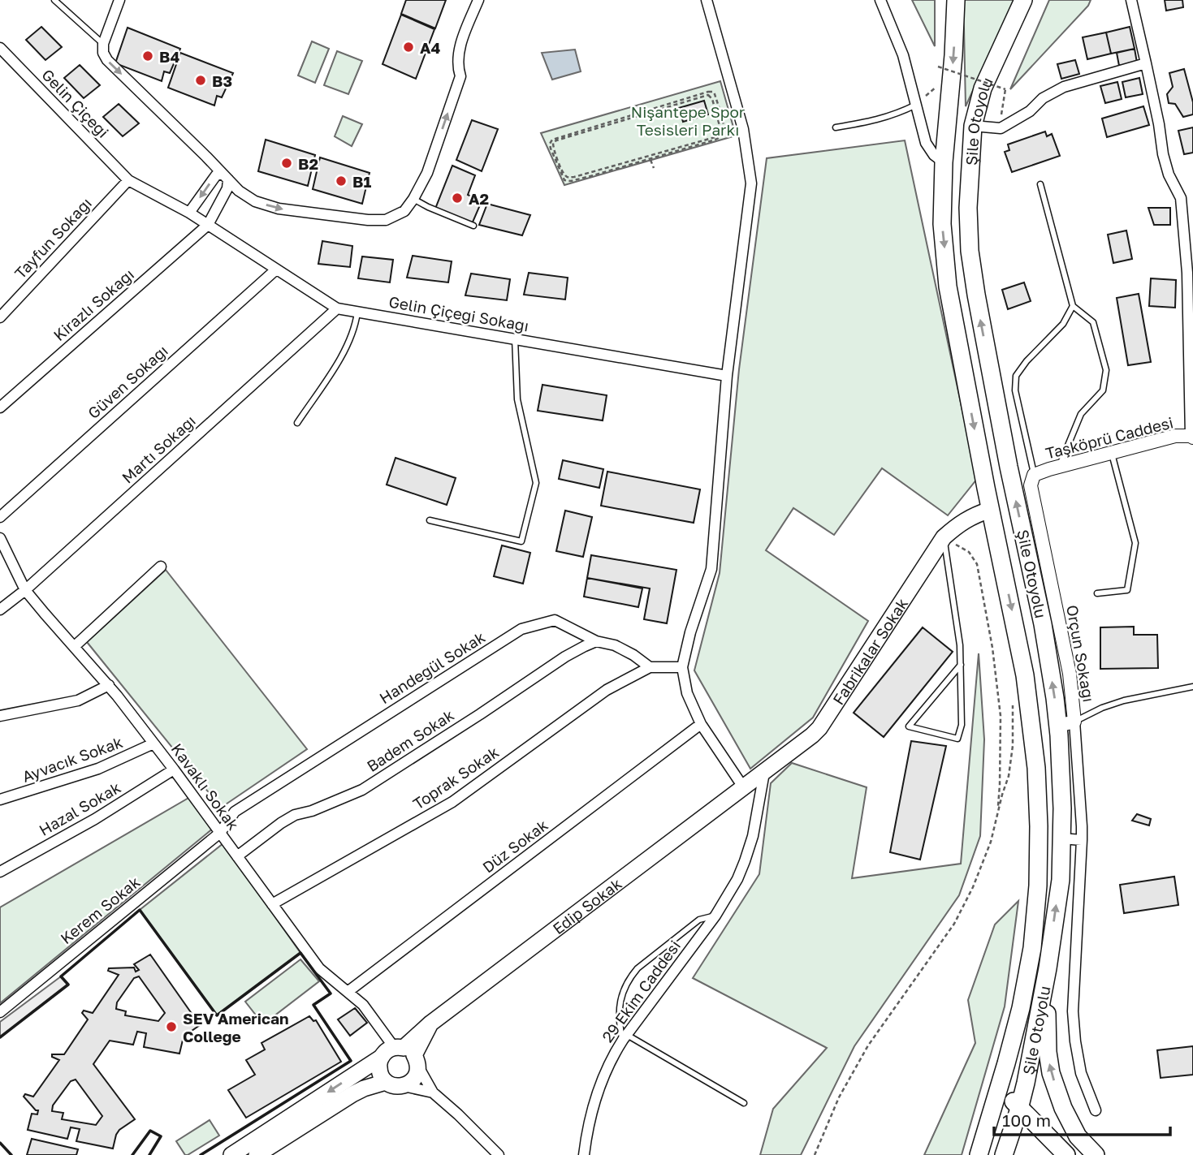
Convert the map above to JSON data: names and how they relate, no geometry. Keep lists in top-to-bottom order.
{
  "streets": {
    "highway": ["Şile Otoyolu"],
    "main road": ["Fabrikalar Sokak", "Edip Sokak"],
    "street": [
      "Gelin Çiçeği",
      "Tayfun Sokağı",
      "Kirazlı Sokağı",
      "Gelin Çiçeği Sokağı",
      "Güven Sokağı",
      "Taşköprü Caddesi",
      "Martı Sokağı",
      "Orçun Sokağı",
      "Handegül Sokak",
      "Badem Sokak",
      "Ayvacık Sokak",
      "Toprak Sokak",
      "Kavaklı Sokak",
      "Hazal Sokak",
      "Düz Sokak",
      "Kerem Sokak",
      "29 Ekim Caddesi"
    ]
  },
  "crossings": [
    ["Gelin Çiçeği", "Tayfun Sokağı"],
    ["Gelin Çiçeği", "Gelin Çiçeği Sokağı"],
    ["Şile Otoyolu", "Fabrikalar Sokak"],
    ["Şile Otoyolu", "Orçun Sokağı"],
    ["Tayfun Sokağı", "Gelin Çiçeği Sokağı"],
    ["Kirazlı Sokağı", "Gelin Çiçeği Sokağı"],
    ["Gelin Çiçeği Sokağı", "Güven Sokağı"],
    ["Gelin Çiçeği Sokağı", "Martı Sokağı"],
    ["Taşköprü Caddesi", "Orçun Sokağı"],
    ["Martı Sokağı", "Kavaklı Sokak"],
    ["Fabrikalar Sokak", "Edip Sokak"],
    ["Fabrikalar Sokak", "29 Ekim Caddesi"],
    ["Handegül Sokak", "Badem Sokak"],
    ["Handegül Sokak", "Toprak Sokak"],
    ["Handegül Sokak", "Kavaklı Sokak"],
    ["Handegül Sokak", "Kerem Sokak"],
    ["Badem Sokak", "Kavaklı Sokak"],
    ["Ayvacık Sokak", "Kavaklı Sokak"],
    ["Toprak Sokak", "Kavaklı Sokak"],
    ["Kavaklı Sokak", "Hazal Sokak"],
    ["Kavaklı Sokak", "Düz Sokak"],
    ["Kavaklı Sokak", "Edip Sokak"],
    ["Kavaklı Sokak", "Kerem Sokak"]
  ],
  "parks": ["Nişantepe Spor Tesisleri Parkı"],
  "places": [
    "A4",
    "B4",
    "B3",
    "B2",
    "B1",
    "A2",
    "SEV American College"
  ],
  "scale_bar": "100 m"
}
